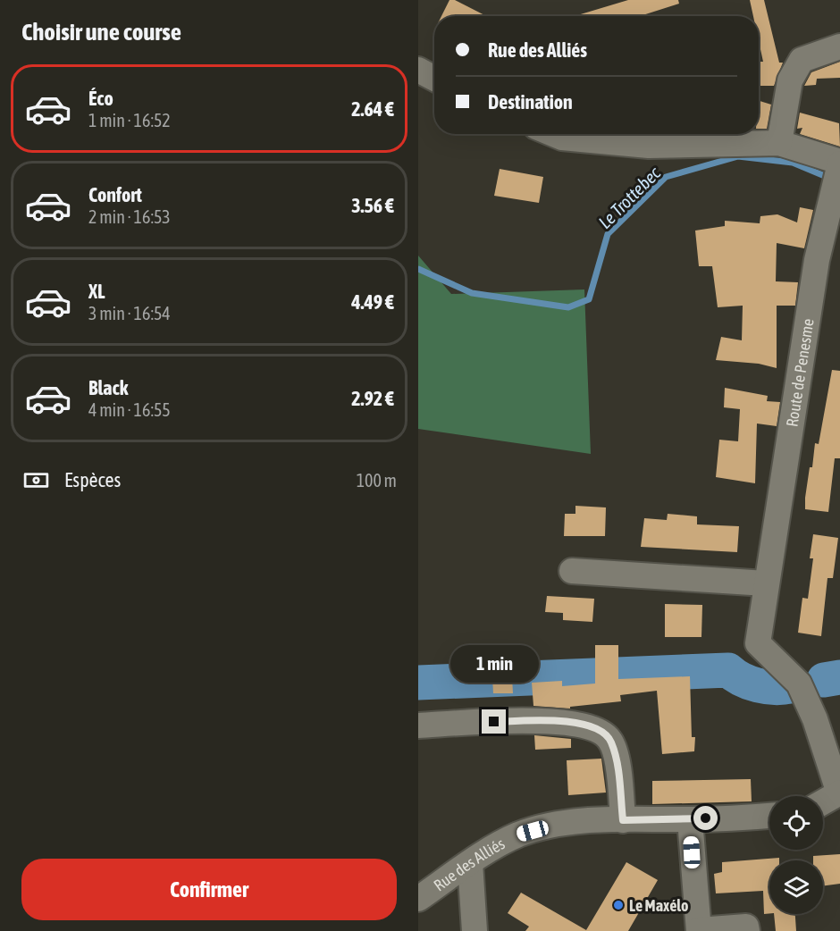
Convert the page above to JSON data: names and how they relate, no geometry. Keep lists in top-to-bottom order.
{
  "streets": {
    "street": ["Route de Penesme", "Rue des Alliés"]
  },
  "water": ["Le Trottebec"],
  "places": ["Le Maxélo"],
  "page": {
    "heading": "Choisir une course",
    "banner": ["Rue des Alliés", "Destination"],
    "list": [
      {
        "name": "Éco",
        "note": "1 min · 16:52",
        "value": "2.64 €"
      },
      {
        "name": "Confort",
        "note": "2 min · 16:53",
        "value": "3.56 €"
      },
      {
        "name": "XL",
        "note": "3 min · 16:54",
        "value": "4.49 €"
      },
      {
        "name": "Black",
        "note": "4 min · 16:55",
        "value": "2.92 €"
      }
    ],
    "pay": ["Espèces", "100 m"],
    "bubble": "1 min",
    "buttons": "Confirmer"
  }
}
